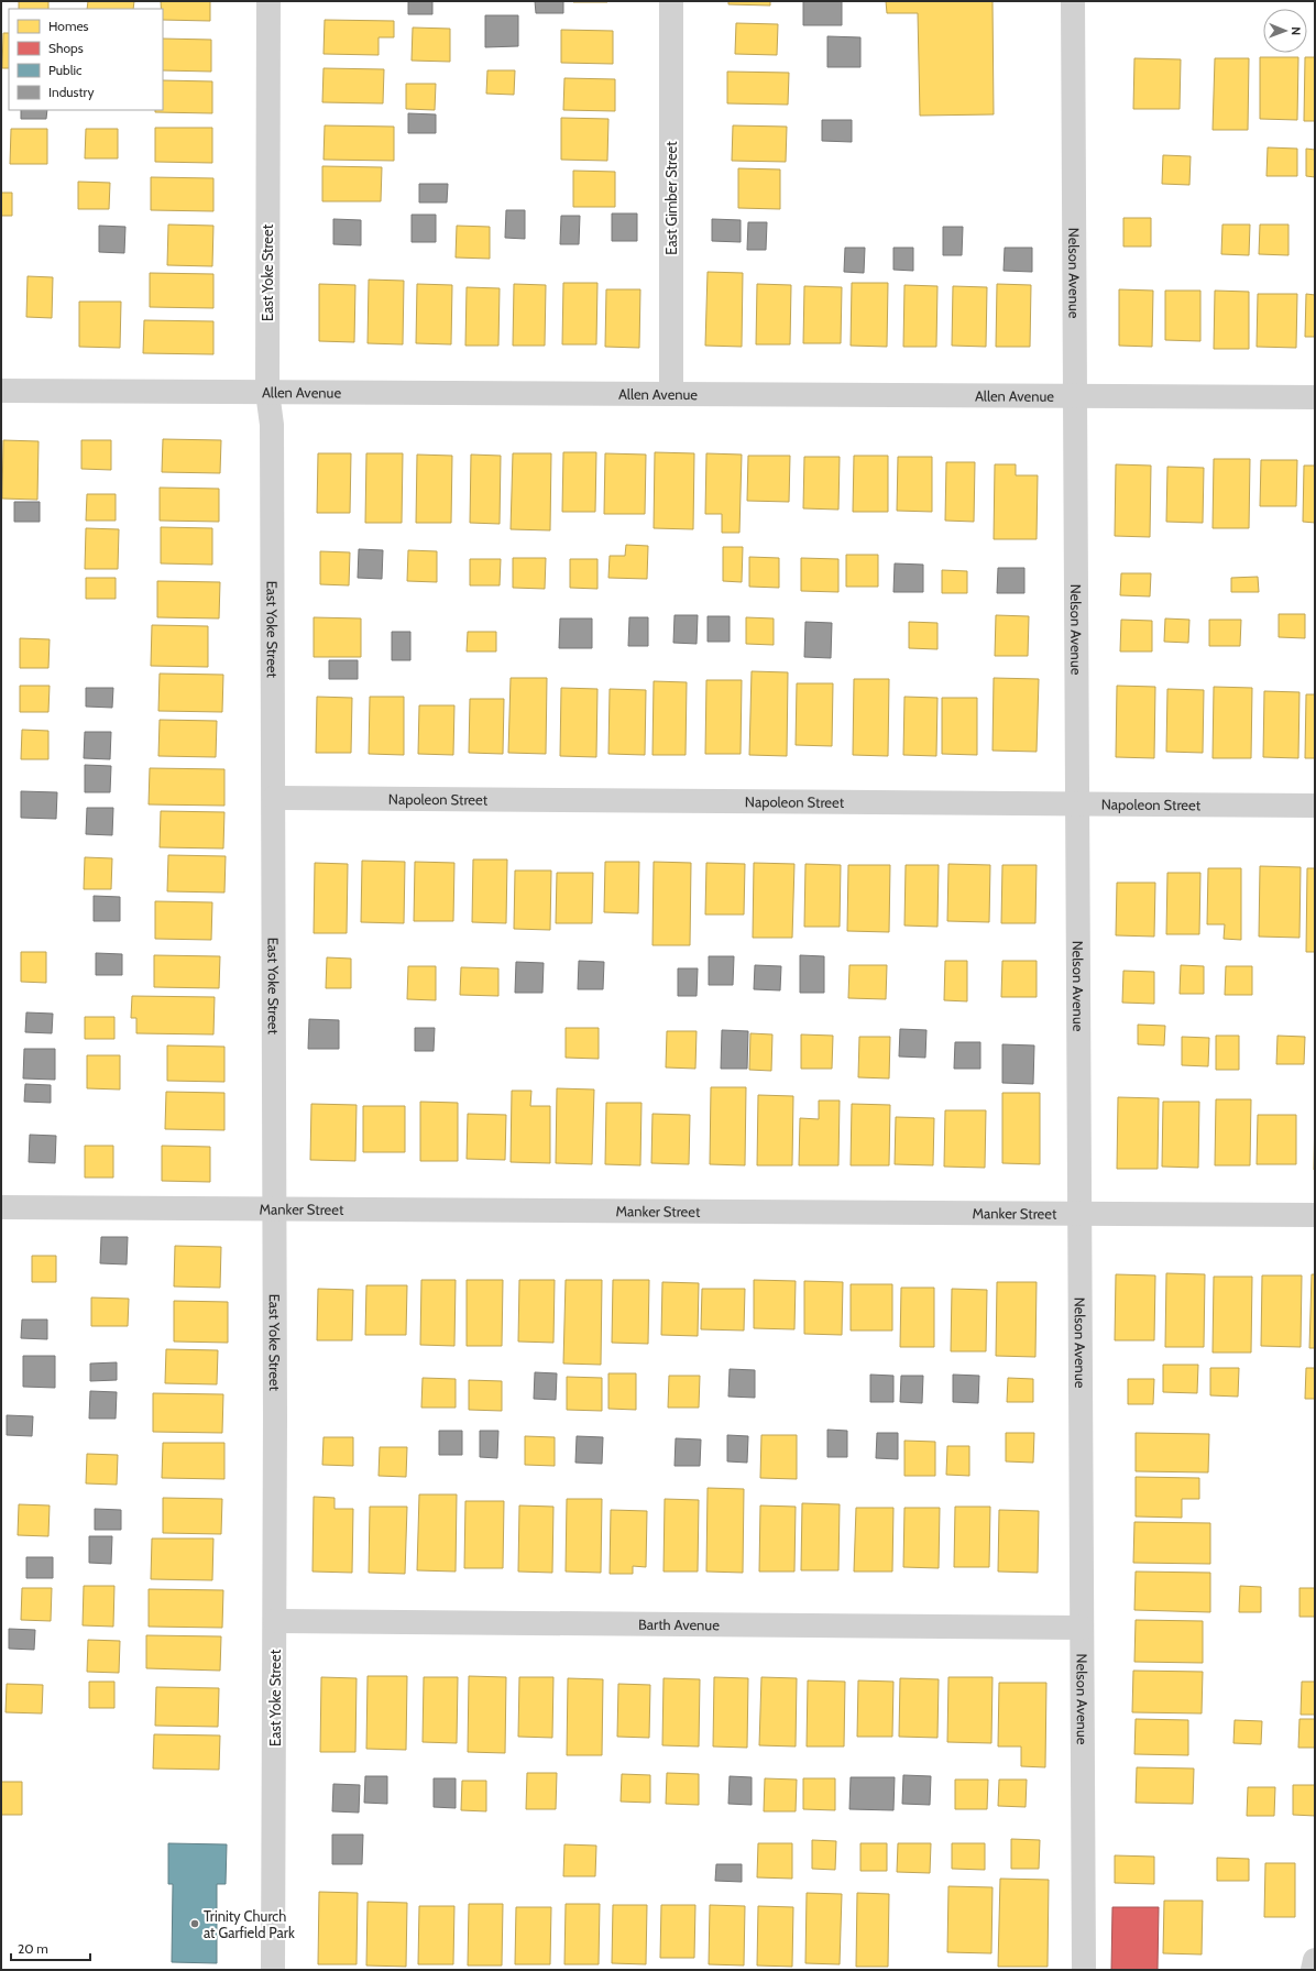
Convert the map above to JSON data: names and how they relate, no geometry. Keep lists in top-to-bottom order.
{
  "streets": {
    "street": [
      "East Gimber Street",
      "East Yoke Street",
      "Nelson Avenue",
      "Allen Avenue",
      "Napoleon Street",
      "Manker Street",
      "Barth Avenue"
    ]
  },
  "crossings": [
    ["East Gimber Street", "Allen Avenue"],
    ["East Yoke Street", "Allen Avenue"],
    ["East Yoke Street", "Napoleon Street"],
    ["East Yoke Street", "Manker Street"],
    ["East Yoke Street", "Barth Avenue"],
    ["Nelson Avenue", "Allen Avenue"],
    ["Nelson Avenue", "Napoleon Street"],
    ["Nelson Avenue", "Manker Street"],
    ["Nelson Avenue", "Barth Avenue"]
  ],
  "places": ["Trinity Church at Garfield Park"],
  "legend": [
    "Homes",
    "Shops",
    "Public",
    "Industry"
  ],
  "scale_bar": "20 m",
  "north": "right"
}
